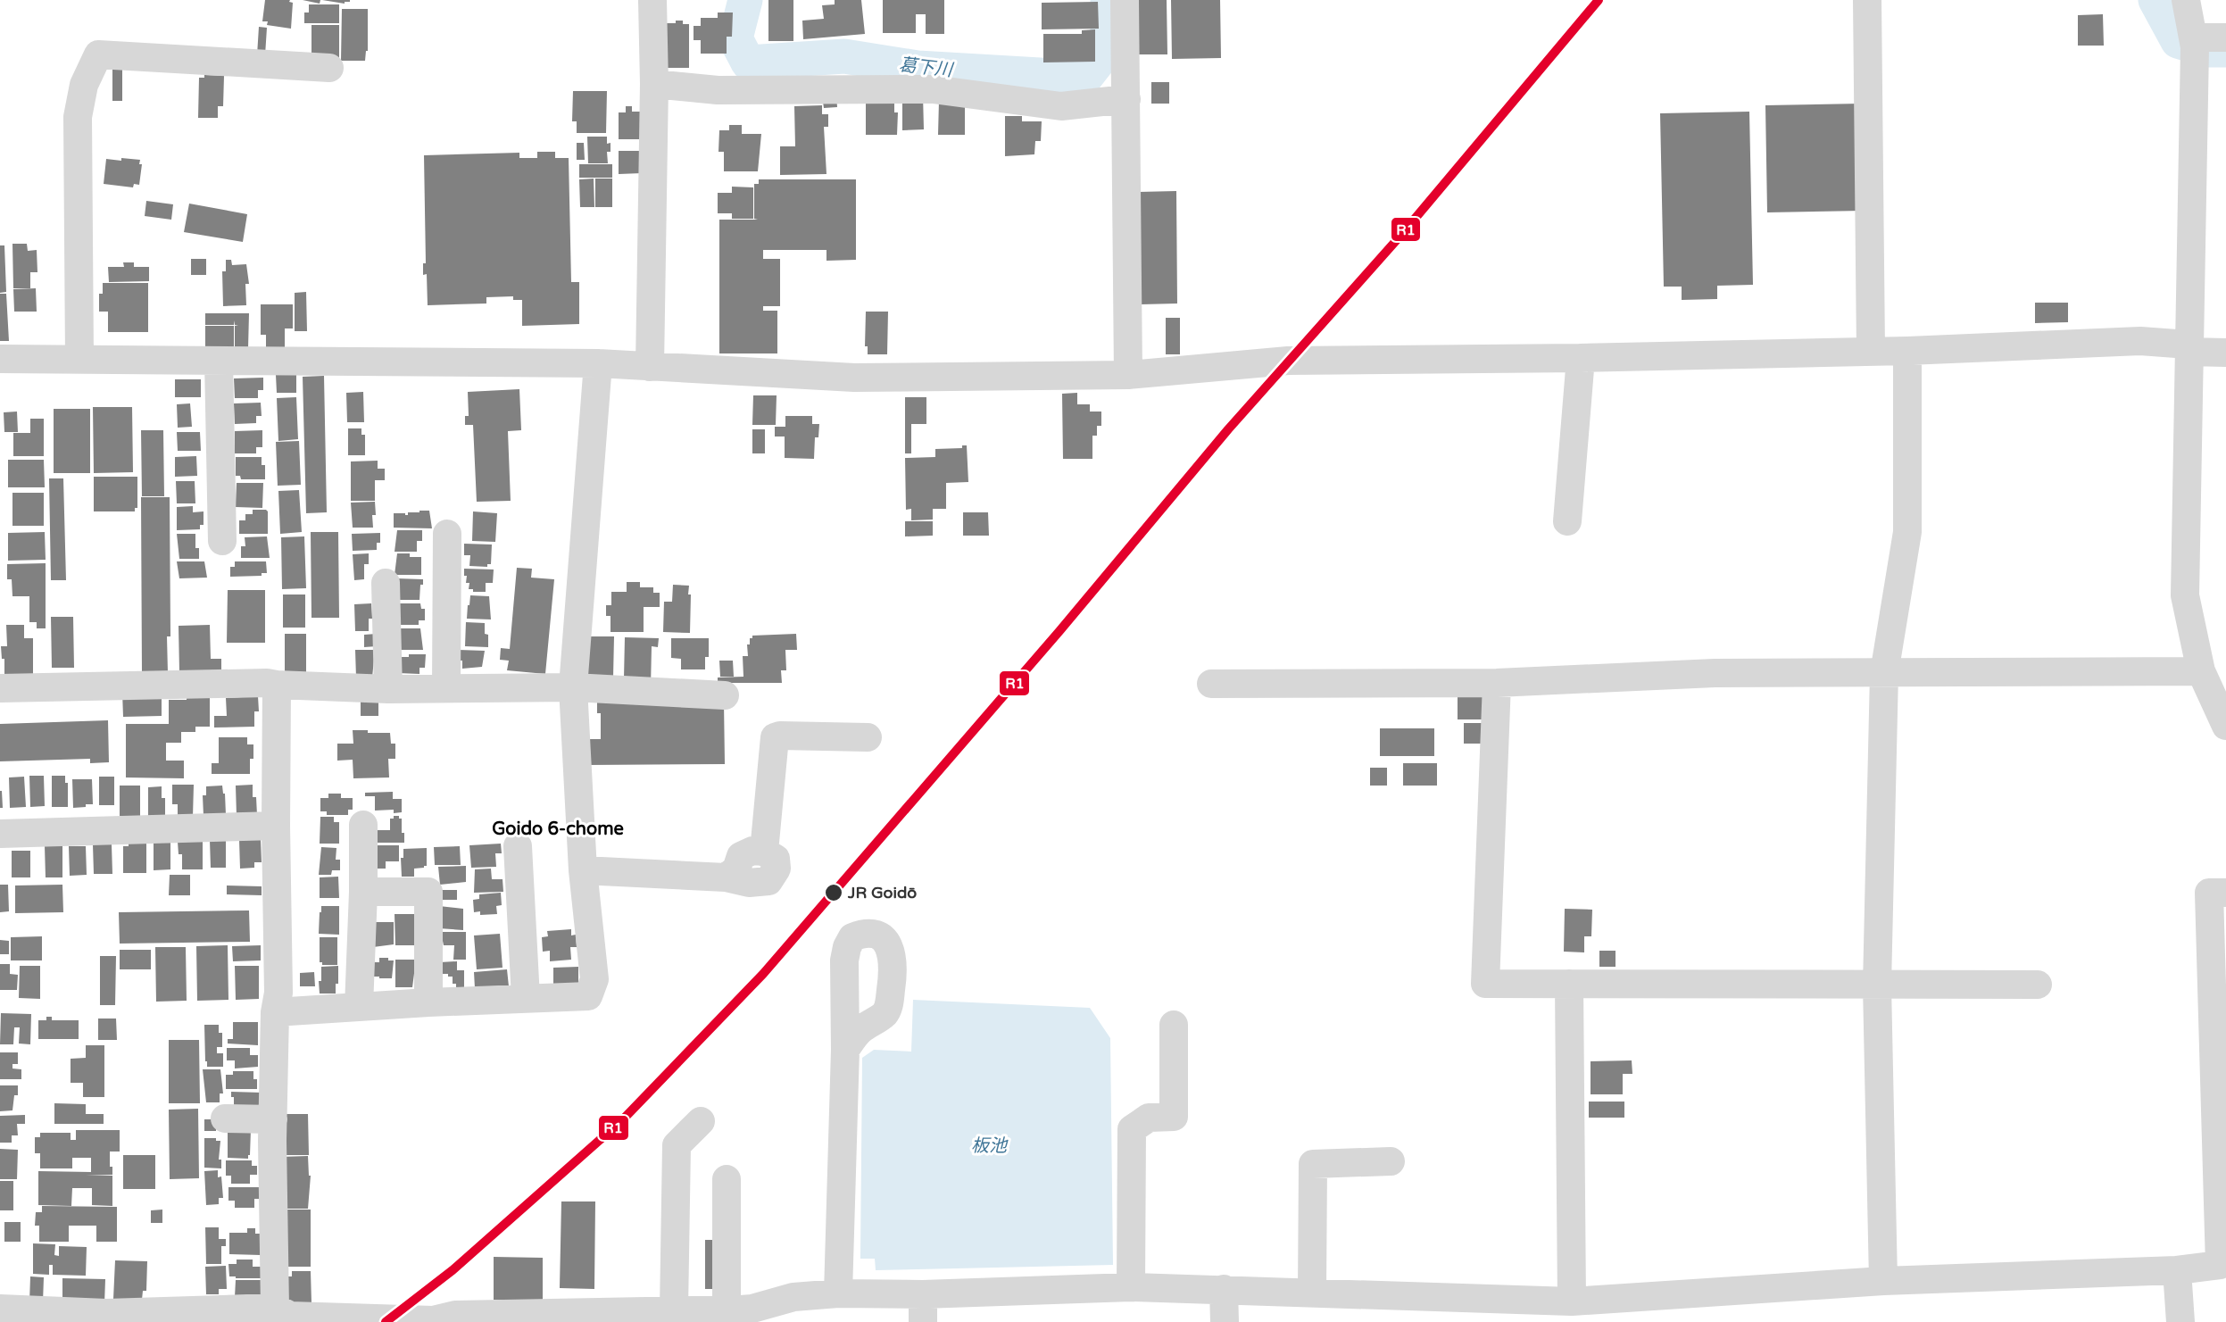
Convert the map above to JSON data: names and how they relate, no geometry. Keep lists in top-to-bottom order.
{
  "districts": ["Goido 6-chome"],
  "water": ["葛下川", "板池"],
  "places": ["JR Goidō"],
  "lines": ["transit line R1"]
}
